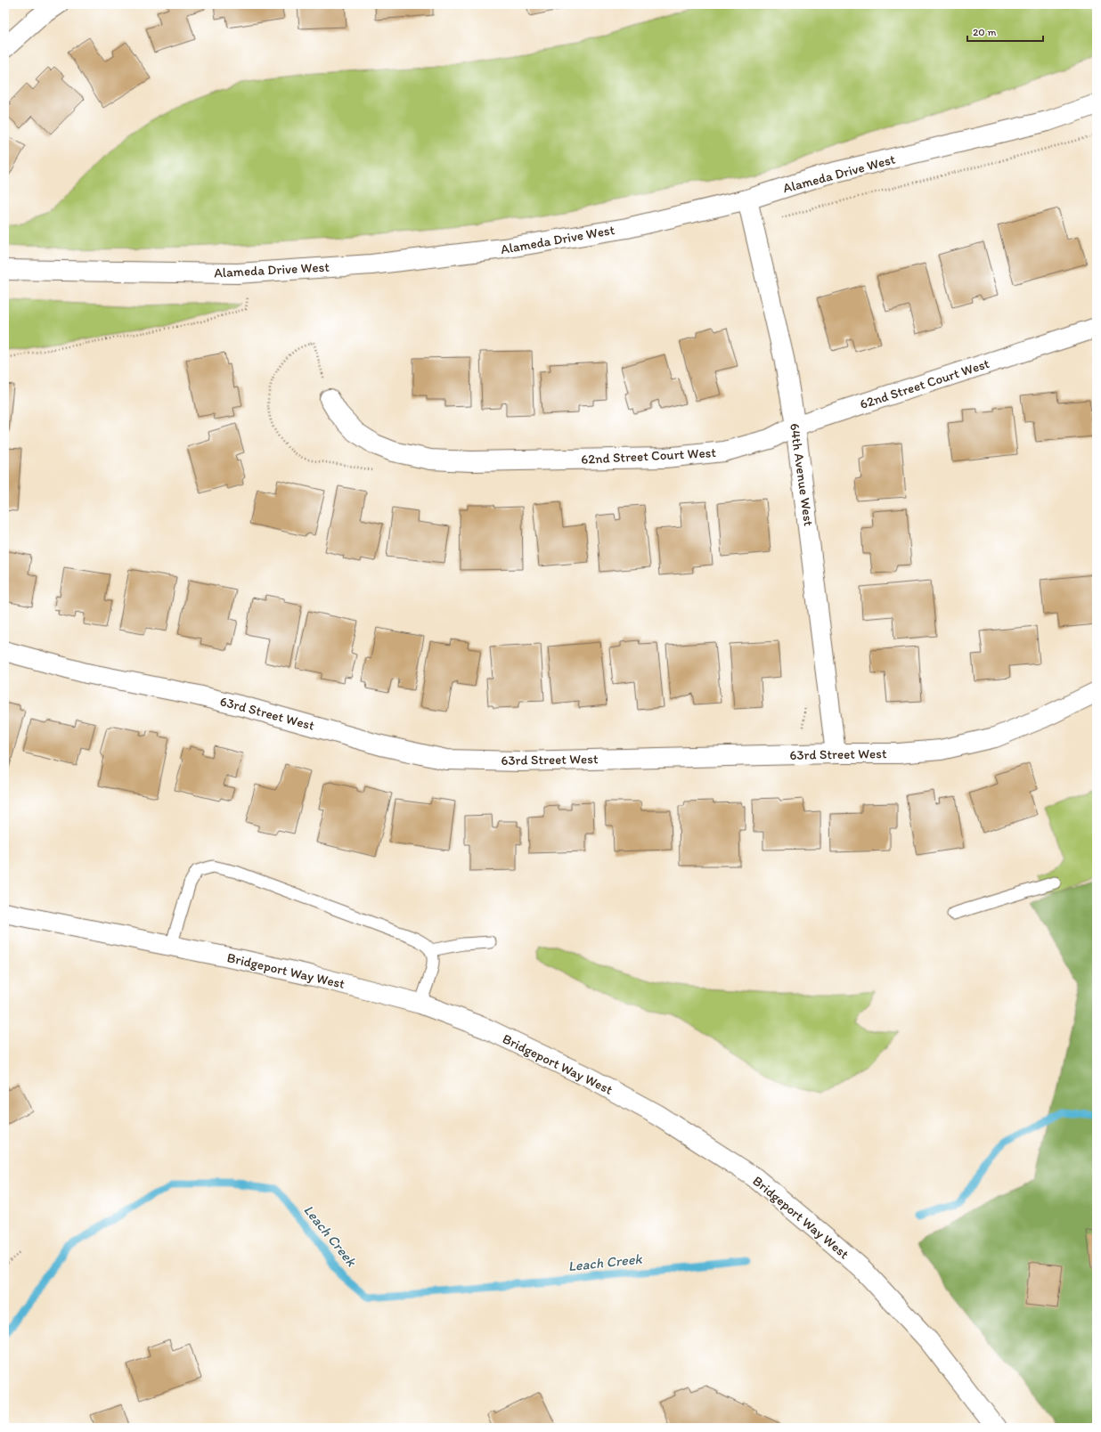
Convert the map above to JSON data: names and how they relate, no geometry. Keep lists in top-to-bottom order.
{
  "streets": {
    "street": [
      "Alameda Drive West",
      "62nd Street Court West",
      "64th Avenue West",
      "63rd Street West",
      "Bridgeport Way West"
    ]
  },
  "crossings": [
    ["Alameda Drive West", "64th Avenue West"],
    ["62nd Street Court West", "64th Avenue West"],
    ["64th Avenue West", "63rd Street West"]
  ],
  "water": ["Leach Creek"],
  "scale_bar": "20 m"
}
